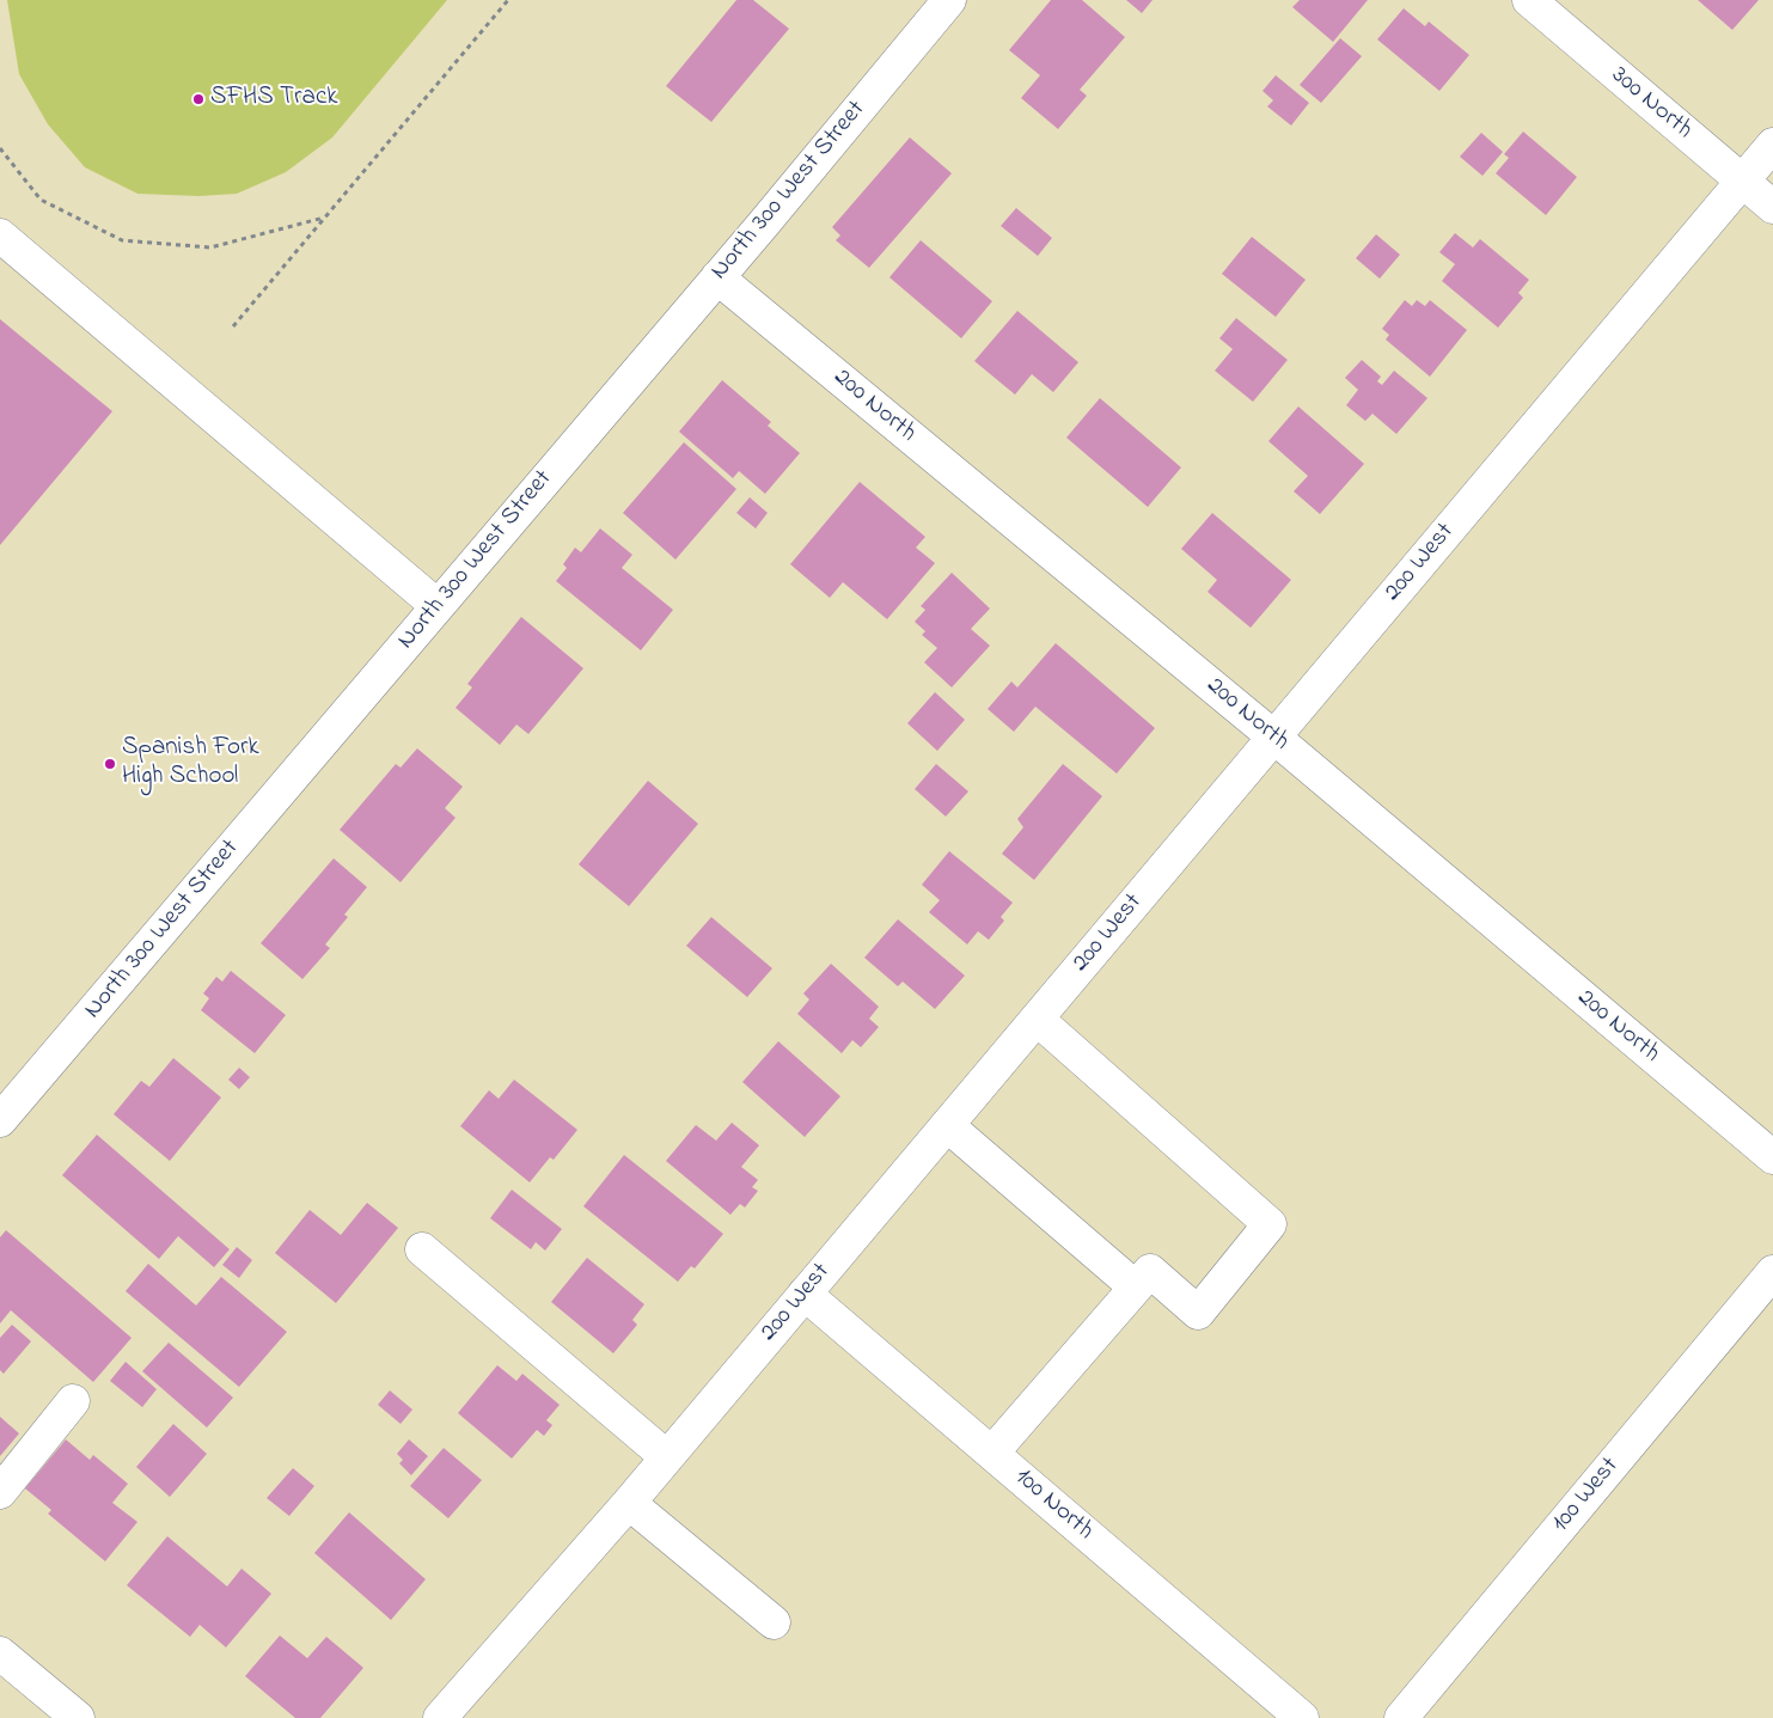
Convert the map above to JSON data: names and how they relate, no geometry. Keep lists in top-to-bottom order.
{
  "streets": {
    "street": [
      "300 North",
      "North 300 West Street",
      "200 North",
      "200 West",
      "100 West",
      "100 North"
    ]
  },
  "crossings": [
    ["300 North", "200 West"],
    ["North 300 West Street", "200 North"],
    ["200 North", "200 West"],
    ["200 West", "100 North"]
  ],
  "places": ["SFHS Track", "Spanish Fork High School"]
}
